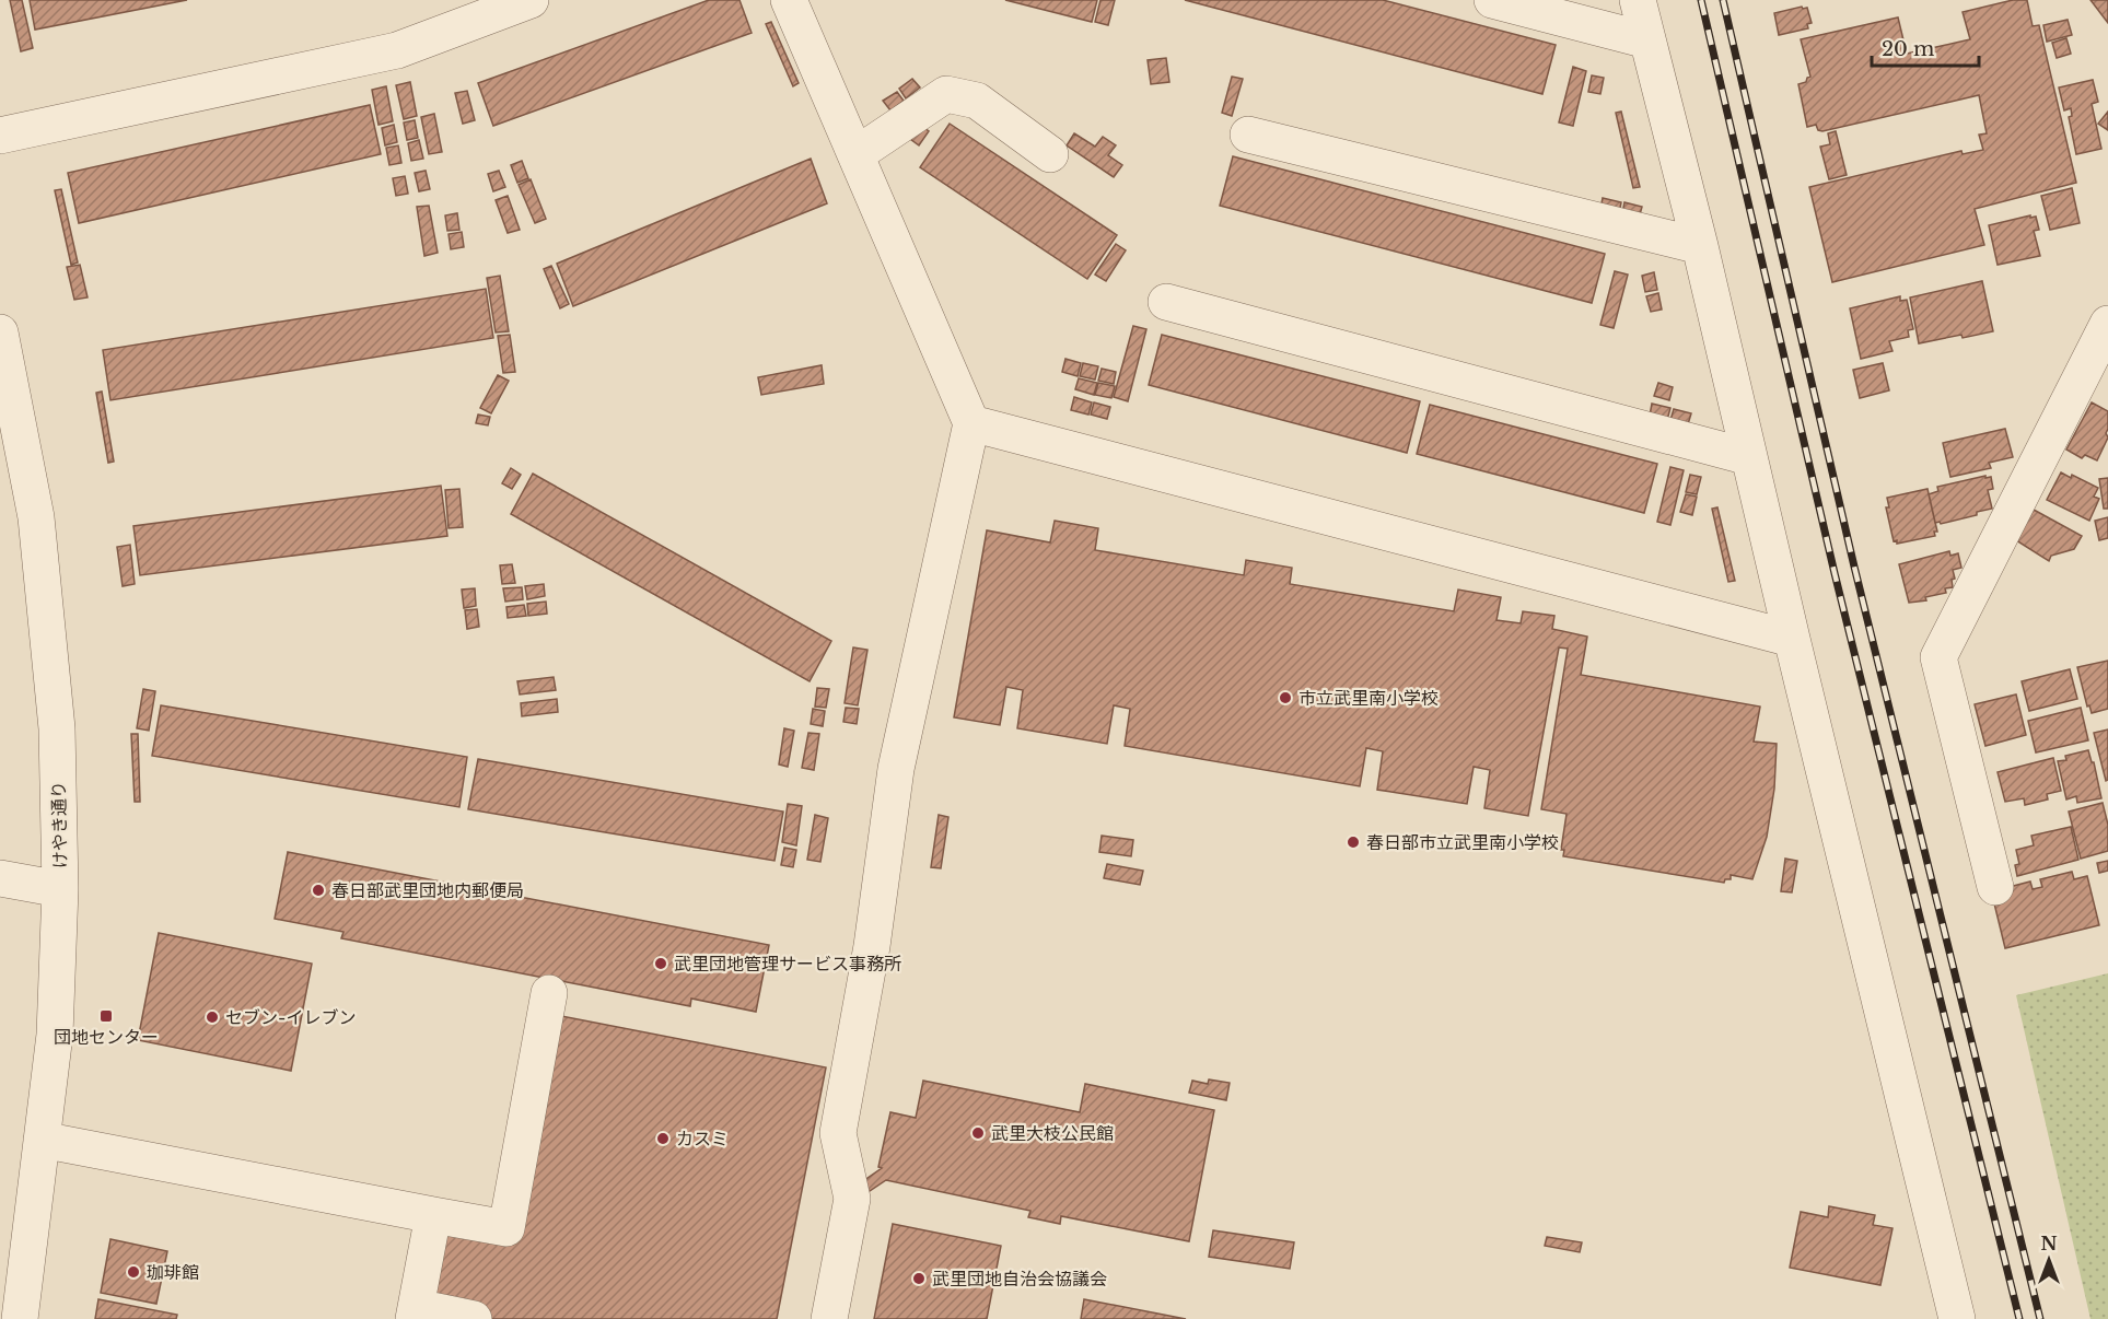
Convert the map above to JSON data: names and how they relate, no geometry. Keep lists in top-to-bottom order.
{
  "streets": {
    "street": ["けやき通り"]
  },
  "places": {
    "other": [
      "市立武里南小学校",
      "春日部市立武里南小学校",
      "春日部武里団地内郵便局",
      "武里団地管理サービス事務所",
      "セブン-イレブン",
      "武里大枝公民館",
      "カスミ",
      "珈琲館",
      "武里団地自治会協議会"
    ],
    "transit": ["団地センター"]
  },
  "scale_bar": "20 m",
  "north": "top"
}
